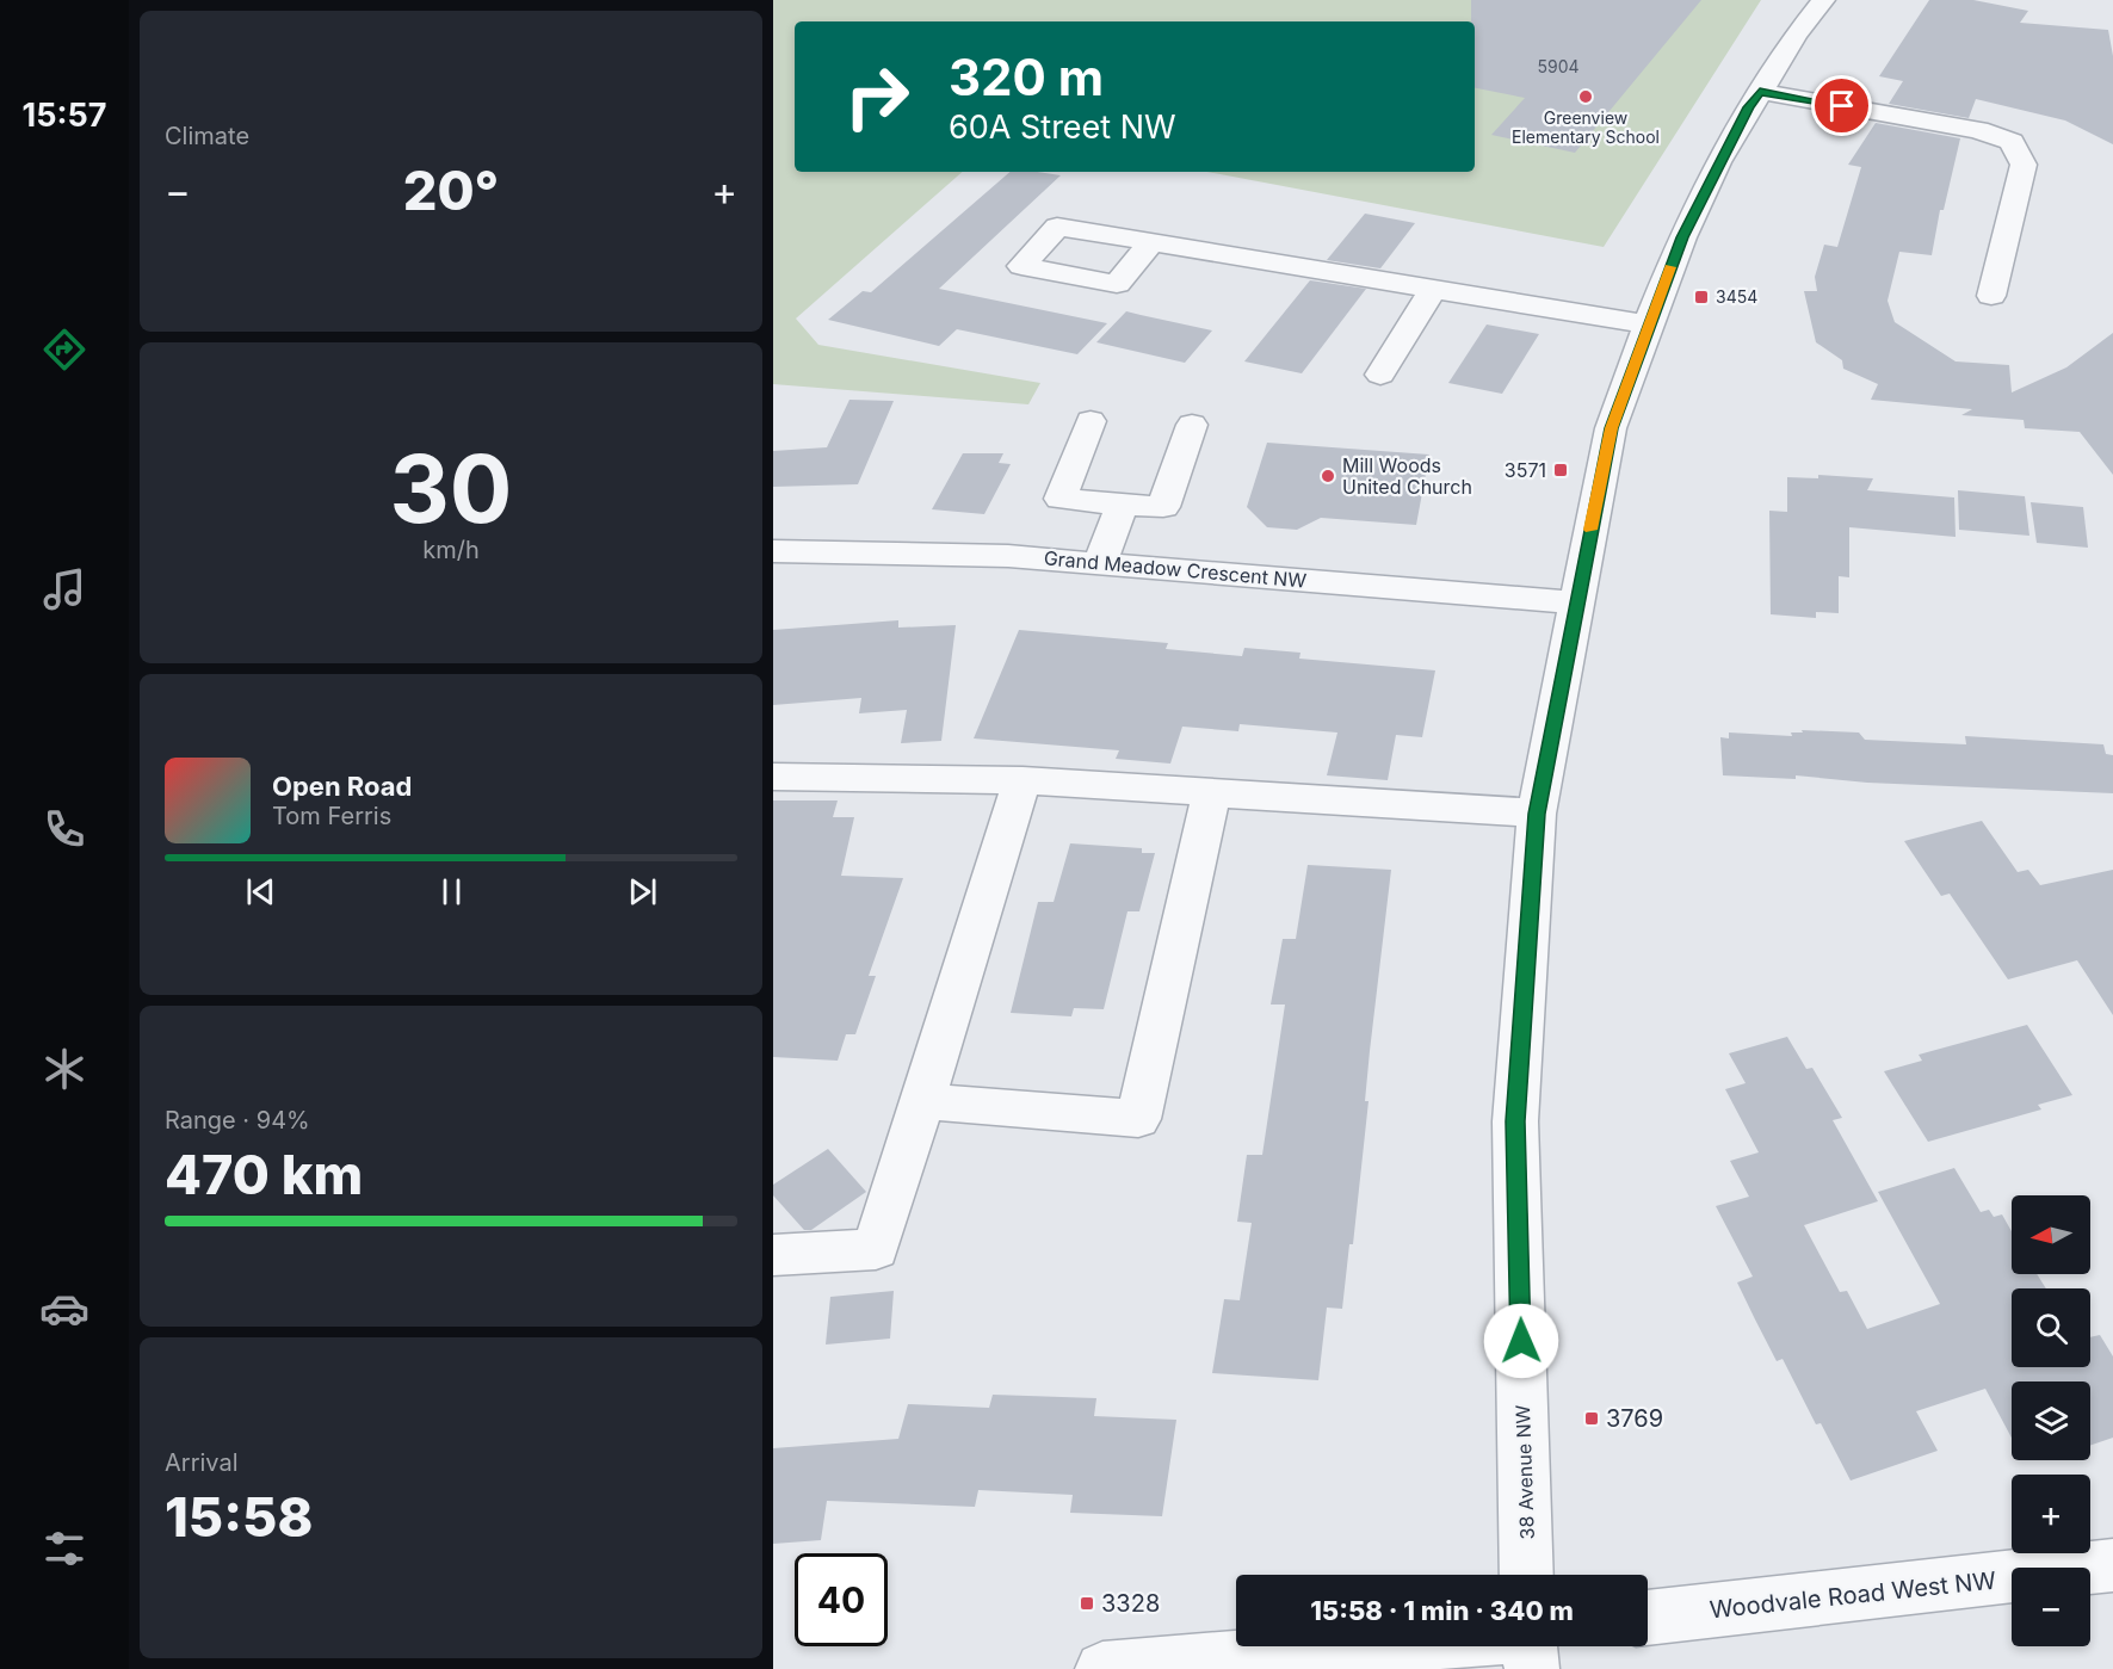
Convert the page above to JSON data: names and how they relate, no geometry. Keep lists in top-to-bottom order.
{
  "streets": {
    "street": ["Grand Meadow Crescent NW", "38 Avenue NW", "Woodvale Road West NW"]
  },
  "crossings": [
    ["Grand Meadow Crescent NW", "38 Avenue NW"]
  ],
  "places": {
    "other": ["Greenview Elementary School", "Mill Woods United Church"],
    "transit": [
      "3454",
      "3571",
      "3769",
      "3328"
    ]
  },
  "house_numbers": ["5904"],
  "north": "left",
  "page": {
    "tabs": "15:57",
    "tile": [
      "Climate",
      ["30", "km/h"],
      ["Range · 94%", "470 km"],
      ["Arrival", "15:58"]
    ],
    "turn": ["320 m", "60A Street NW"],
    "heat": ["−", "20°", "+"],
    "song": ["Open Road", "Tom Ferris"],
    "map_buttons": ["+", "−"],
    "limit": "40",
    "trip": "15:58 · 1 min · 340 m"
  }
}
